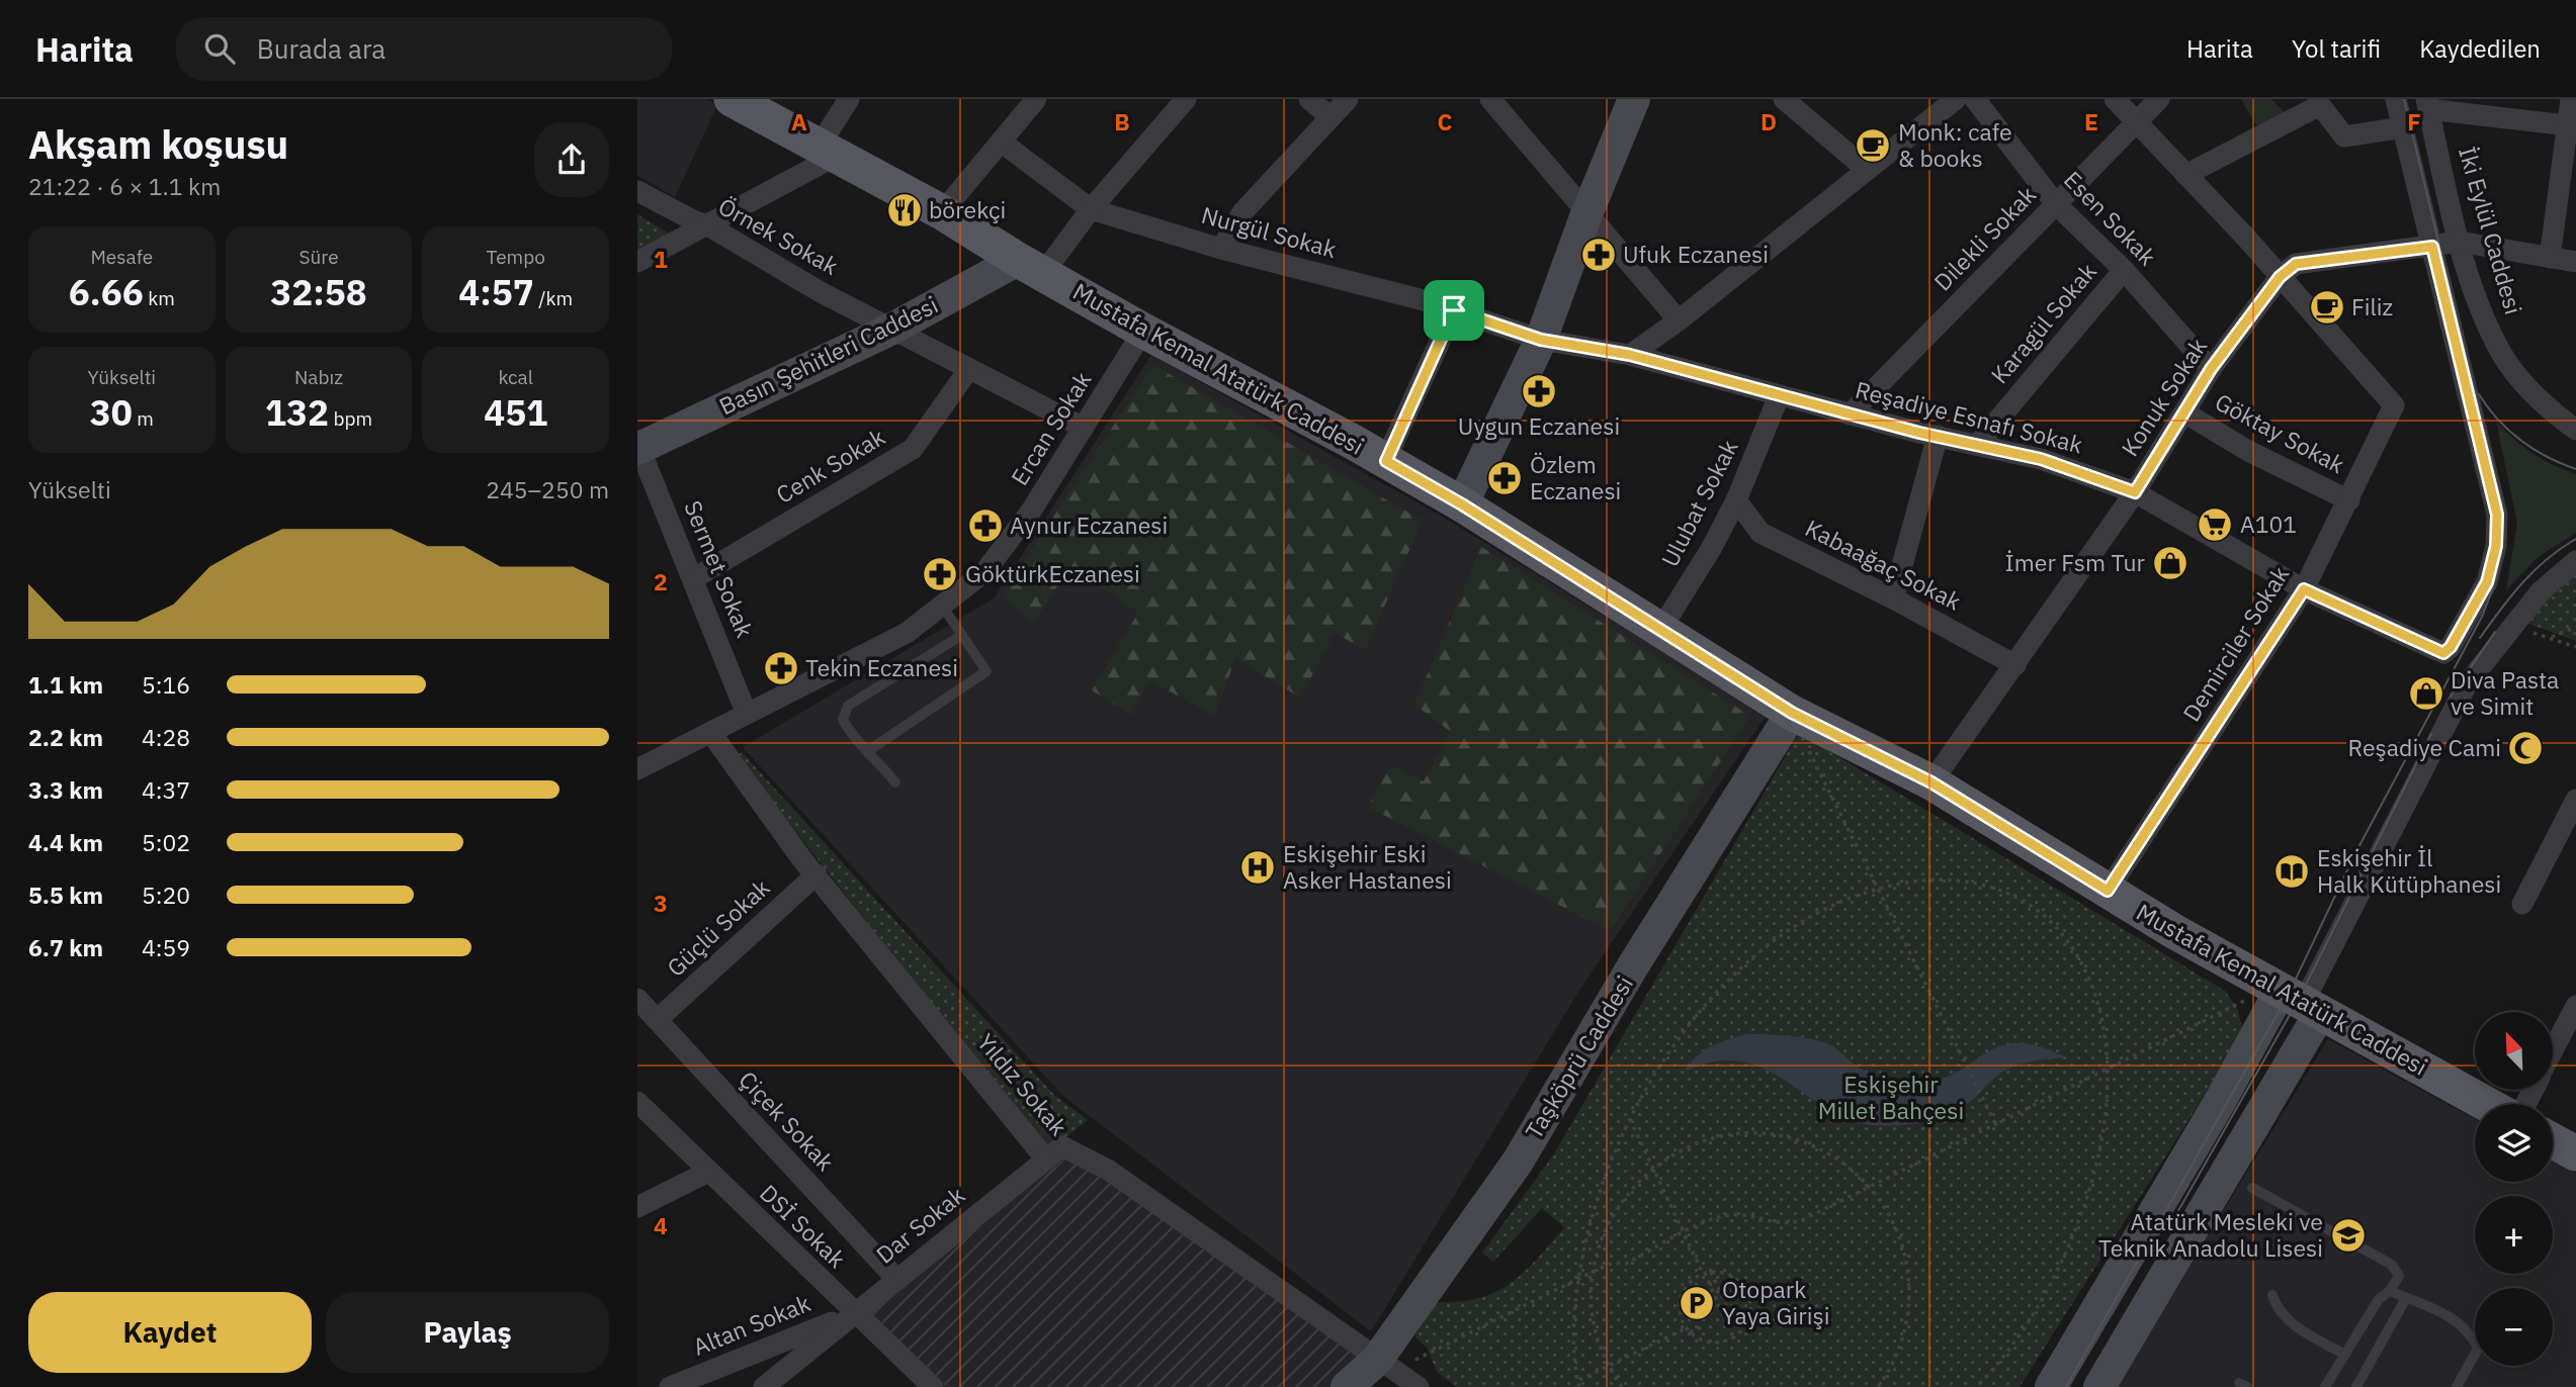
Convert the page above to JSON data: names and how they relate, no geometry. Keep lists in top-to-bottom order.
{
  "streets": {
    "main road": ["Basın Şehitleri Caddesi", "Mustafa Kemal Atatürk Caddesi", "Taşköprü Caddesi"],
    "street": [
      "Esen Sokak",
      "İki Eylül Caddesi",
      "Nurgül Sokak",
      "Örnek Sokak",
      "Dilekli Sokak",
      "Karagül Sokak",
      "Konuk Sokak",
      "Reşadiye Esnafı Sokak",
      "Ercan Sokak",
      "Göktay Sokak",
      "Cenk Sokak",
      "Ulubat Sokak",
      "Kabaağaç Sokak",
      "Sermet Sokak",
      "Demirciler Sokak",
      "Güçlü Sokak",
      "Yıldız Sokak",
      "Çiçek Sokak",
      "Dar Sokak",
      "DSİ Sokak",
      "Altan Sokak"
    ]
  },
  "crossings": [
    ["Esen Sokak", "Dilekli Sokak"],
    ["Esen Sokak", "Karagül Sokak"],
    ["Esen Sokak", "Konuk Sokak"],
    ["İki Eylül Caddesi", "Konuk Sokak"],
    ["Nurgül Sokak", "Reşadiye Esnafı Sokak"],
    ["Örnek Sokak", "Basın Şehitleri Caddesi"],
    ["Örnek Sokak", "Ercan Sokak"],
    ["Örnek Sokak", "Cenk Sokak"],
    ["Dilekli Sokak", "Reşadiye Esnafı Sokak"],
    ["Dilekli Sokak", "Demirciler Sokak"],
    ["Karagül Sokak", "Reşadiye Esnafı Sokak"],
    ["Basın Şehitleri Caddesi", "Mustafa Kemal Atatürk Caddesi"],
    ["Basın Şehitleri Caddesi", "Sermet Sokak"],
    ["Mustafa Kemal Atatürk Caddesi", "Konuk Sokak"],
    ["Mustafa Kemal Atatürk Caddesi", "Ercan Sokak"],
    ["Mustafa Kemal Atatürk Caddesi", "Ulubat Sokak"],
    ["Mustafa Kemal Atatürk Caddesi", "Demirciler Sokak"],
    ["Mustafa Kemal Atatürk Caddesi", "Taşköprü Caddesi"],
    ["Konuk Sokak", "Reşadiye Esnafı Sokak"],
    ["Konuk Sokak", "Göktay Sokak"],
    ["Konuk Sokak", "Kabaağaç Sokak"],
    ["Konuk Sokak", "Demirciler Sokak"],
    ["Reşadiye Esnafı Sokak", "Ulubat Sokak"],
    ["Reşadiye Esnafı Sokak", "Demirciler Sokak"],
    ["Ercan Sokak", "Sermet Sokak"],
    ["Ercan Sokak", "Yıldız Sokak"],
    ["Göktay Sokak", "Demirciler Sokak"],
    ["Cenk Sokak", "Sermet Sokak"],
    ["Ulubat Sokak", "Kabaağaç Sokak"],
    ["Güçlü Sokak", "Yıldız Sokak"],
    ["Güçlü Sokak", "Çiçek Sokak"],
    ["Taşköprü Caddesi", "Yıldız Sokak"],
    ["Yıldız Sokak", "Dar Sokak"],
    ["Çiçek Sokak", "Dar Sokak"],
    ["Dar Sokak", "DSİ Sokak"],
    ["Dar Sokak", "Altan Sokak"],
    ["DSİ Sokak", "Altan Sokak"]
  ],
  "parks": ["Eskişehir Millet Bahçesi"],
  "places": {
    "cafe": ["Monk: cafe & books", "Filiz"],
    "restaurant": ["börekçi"],
    "pharmacy": [
      "Ufuk Eczanesi",
      "Uygun Eczanesi",
      "Özlem Eczanesi",
      "Aynur Eczanesi",
      "GöktürkEczanesi",
      "Tekin Eczanesi"
    ],
    "supermarket": ["A101"],
    "shop": ["İmer Fsm Tur", "Diva Pasta ve Simit"],
    "mosque": ["Reşadiye Cami"],
    "hospital": ["Eskişehir Eski Asker Hastanesi"],
    "library": ["Eskişehir İl Halk Kütüphanesi"],
    "school or university": ["Atatürk Mesleki ve Teknik Anadolu Lisesi"],
    "parking": ["Otopark Yaya Girişi"]
  },
  "north": "top left",
  "page": {
    "header": "Harita",
    "search": "Burada ara",
    "nav": ["Harita", "Yol tarifi", "Kaydedilen"],
    "heading": ["Akşam koşusu", "21:22 · 6 × 1.1 km"],
    "stats": [
      ["Mesafe", "6.66 km"],
      ["Süre", "32:58"],
      ["Tempo", "4:57 /km"],
      ["Yükselti", "30 m"],
      ["Nabız", "132 bpm"],
      ["kcal", "451"]
    ],
    "chart": ["Yükselti", "245–250 m"],
    "list": [
      {
        "name": "1.1 km",
        "note": "5:16"
      },
      {
        "name": "2.2 km",
        "note": "4:28"
      },
      {
        "name": "3.3 km",
        "note": "4:37"
      },
      {
        "name": "4.4 km",
        "note": "5:02"
      },
      {
        "name": "5.5 km",
        "note": "5:20"
      },
      {
        "name": "6.7 km",
        "note": "4:59"
      }
    ],
    "map_buttons": ["+", "−"],
    "buttons": ["Kaydet", "Paylaş"]
  },
  "grid": {
    "columns": [
      "A",
      "B",
      "C",
      "D",
      "E",
      "F"
    ],
    "rows": [
      "1",
      "2",
      "3",
      "4"
    ]
  }
}
